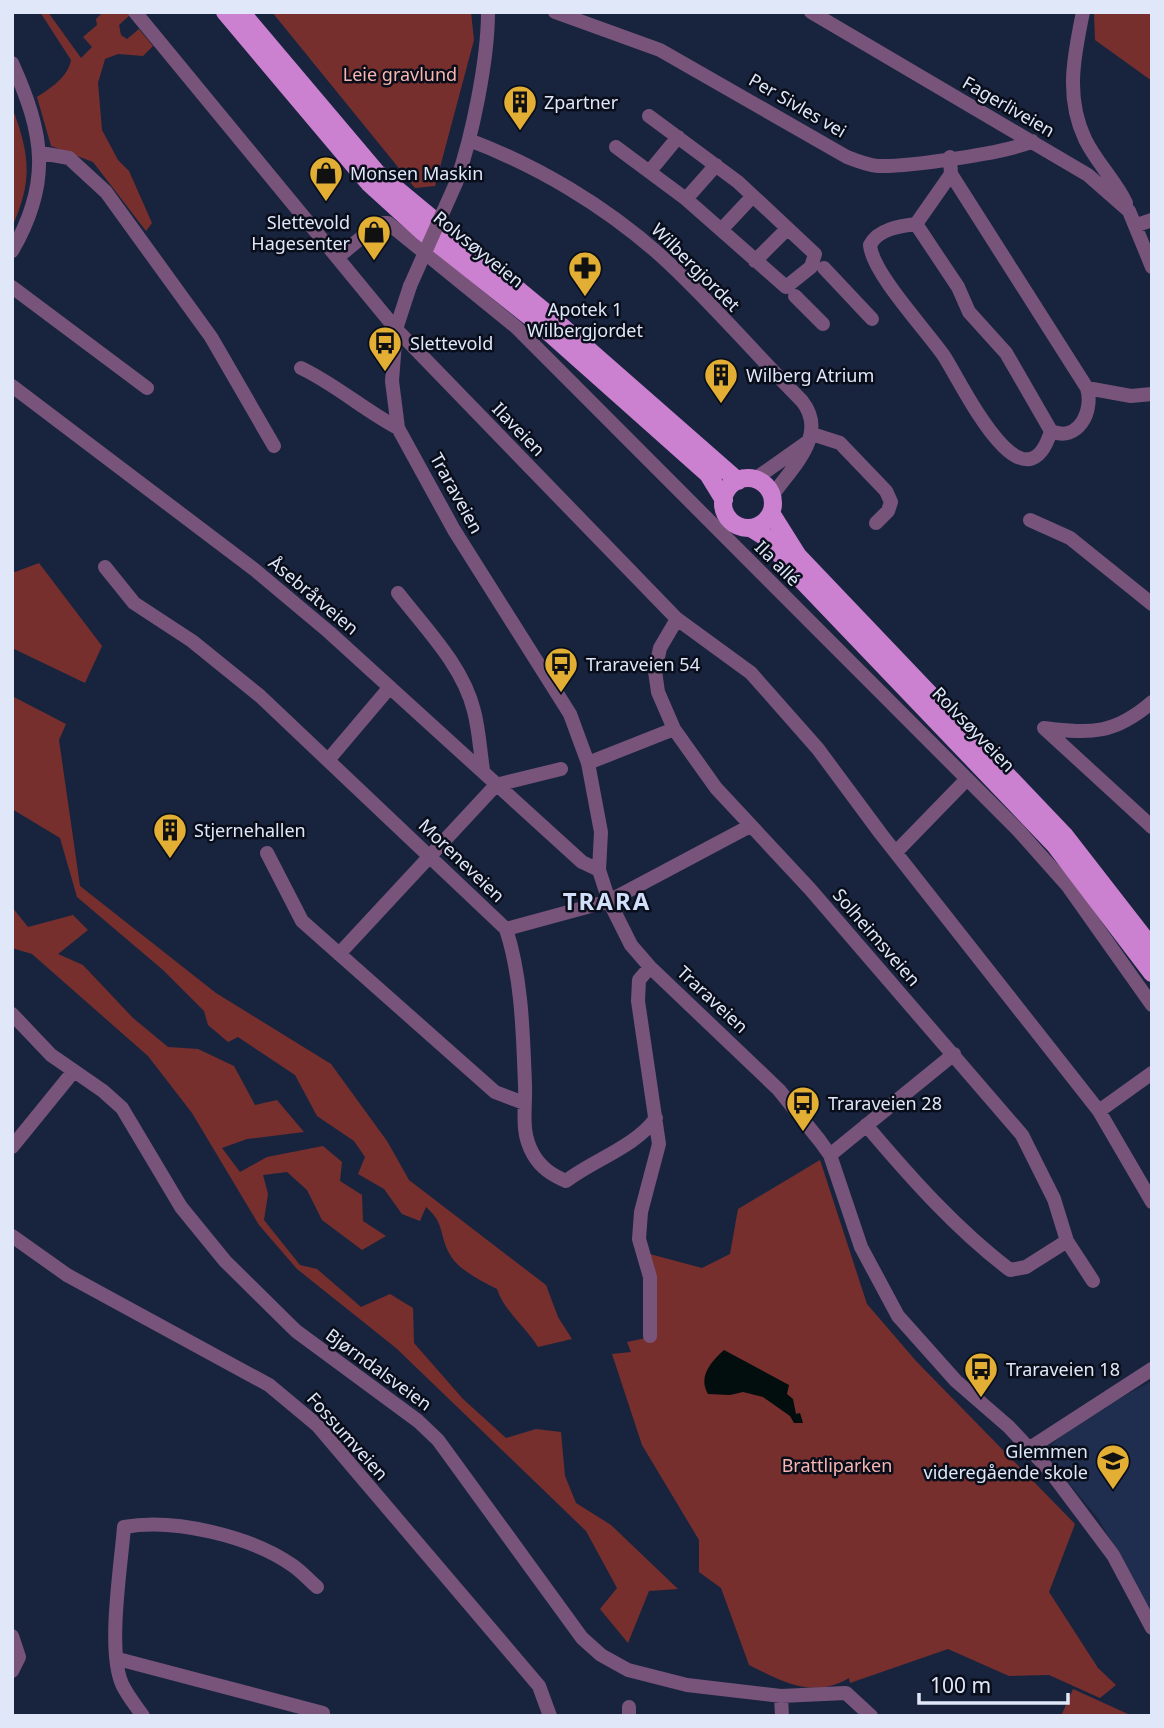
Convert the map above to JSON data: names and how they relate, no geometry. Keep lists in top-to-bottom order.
{
  "streets": {
    "main road": ["Rolvsøyveien"],
    "street": [
      "Per Sivles vei",
      "Fagerliveien",
      "Wilbergjordet",
      "Ilaveien",
      "Traraveien",
      "Ila allé",
      "Åsebråtveien",
      "Moreneveien",
      "Solheimsveien",
      "Bjørndalsveien",
      "Fossumveien"
    ]
  },
  "crossings": [
    ["Per Sivles vei", "Fagerliveien"],
    ["Wilbergjordet", "Traraveien"],
    ["Ilaveien", "Traraveien"],
    ["Ilaveien", "Ila allé"],
    ["Ilaveien", "Solheimsveien"],
    ["Traraveien", "Åsebråtveien"]
  ],
  "districts": ["TRARA"],
  "parks": ["Leie gravlund", "Brattliparken"],
  "places": {
    "building": ["Zpartner", "Wilberg Atrium", "Stjernehallen"],
    "shop": ["Monsen Maskin", "Slettevold Hagesenter"],
    "pharmacy": ["Apotek 1 Wilbergjordet"],
    "bus stop": [
      "Slettevold",
      "Traraveien 54",
      "Traraveien 28",
      "Traraveien 18"
    ],
    "school or university": ["Glemmen videregående skole"]
  },
  "scale_bar": "100 m"
}
